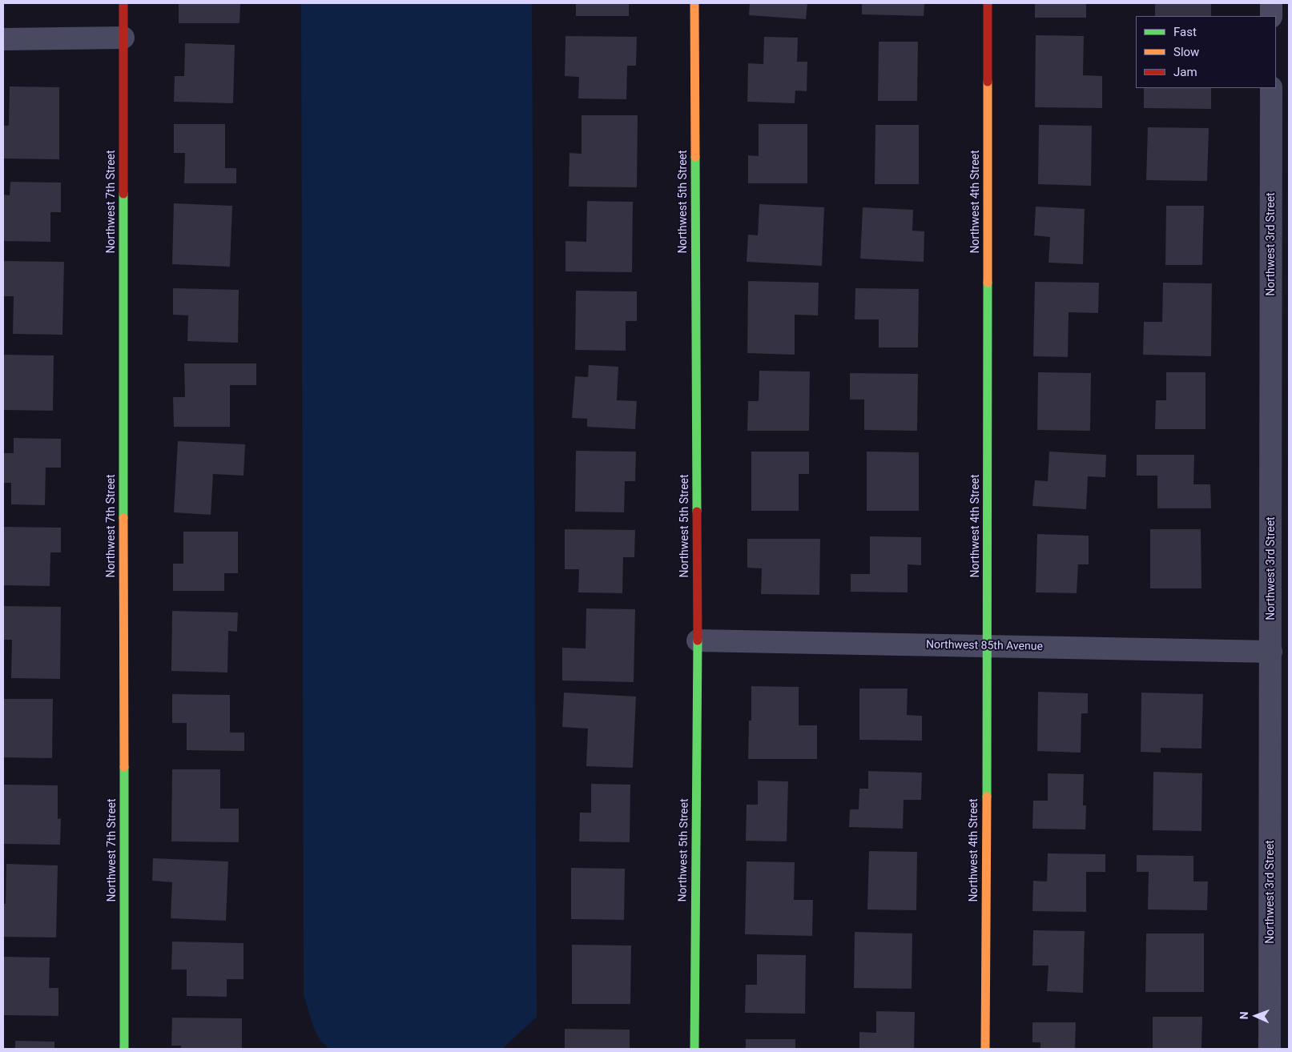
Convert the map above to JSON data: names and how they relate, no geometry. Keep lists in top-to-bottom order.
{
  "streets": {
    "street": [
      "Northwest 7th Street",
      "Northwest 5th Street",
      "Northwest 4th Street",
      "Northwest 3rd Street",
      "Northwest 85th Avenue"
    ]
  },
  "crossings": [
    ["Northwest 5th Street", "Northwest 85th Avenue"],
    ["Northwest 4th Street", "Northwest 85th Avenue"],
    ["Northwest 3rd Street", "Northwest 85th Avenue"]
  ],
  "legend": ["Fast", "Slow", "Jam"],
  "north": "left"
}
